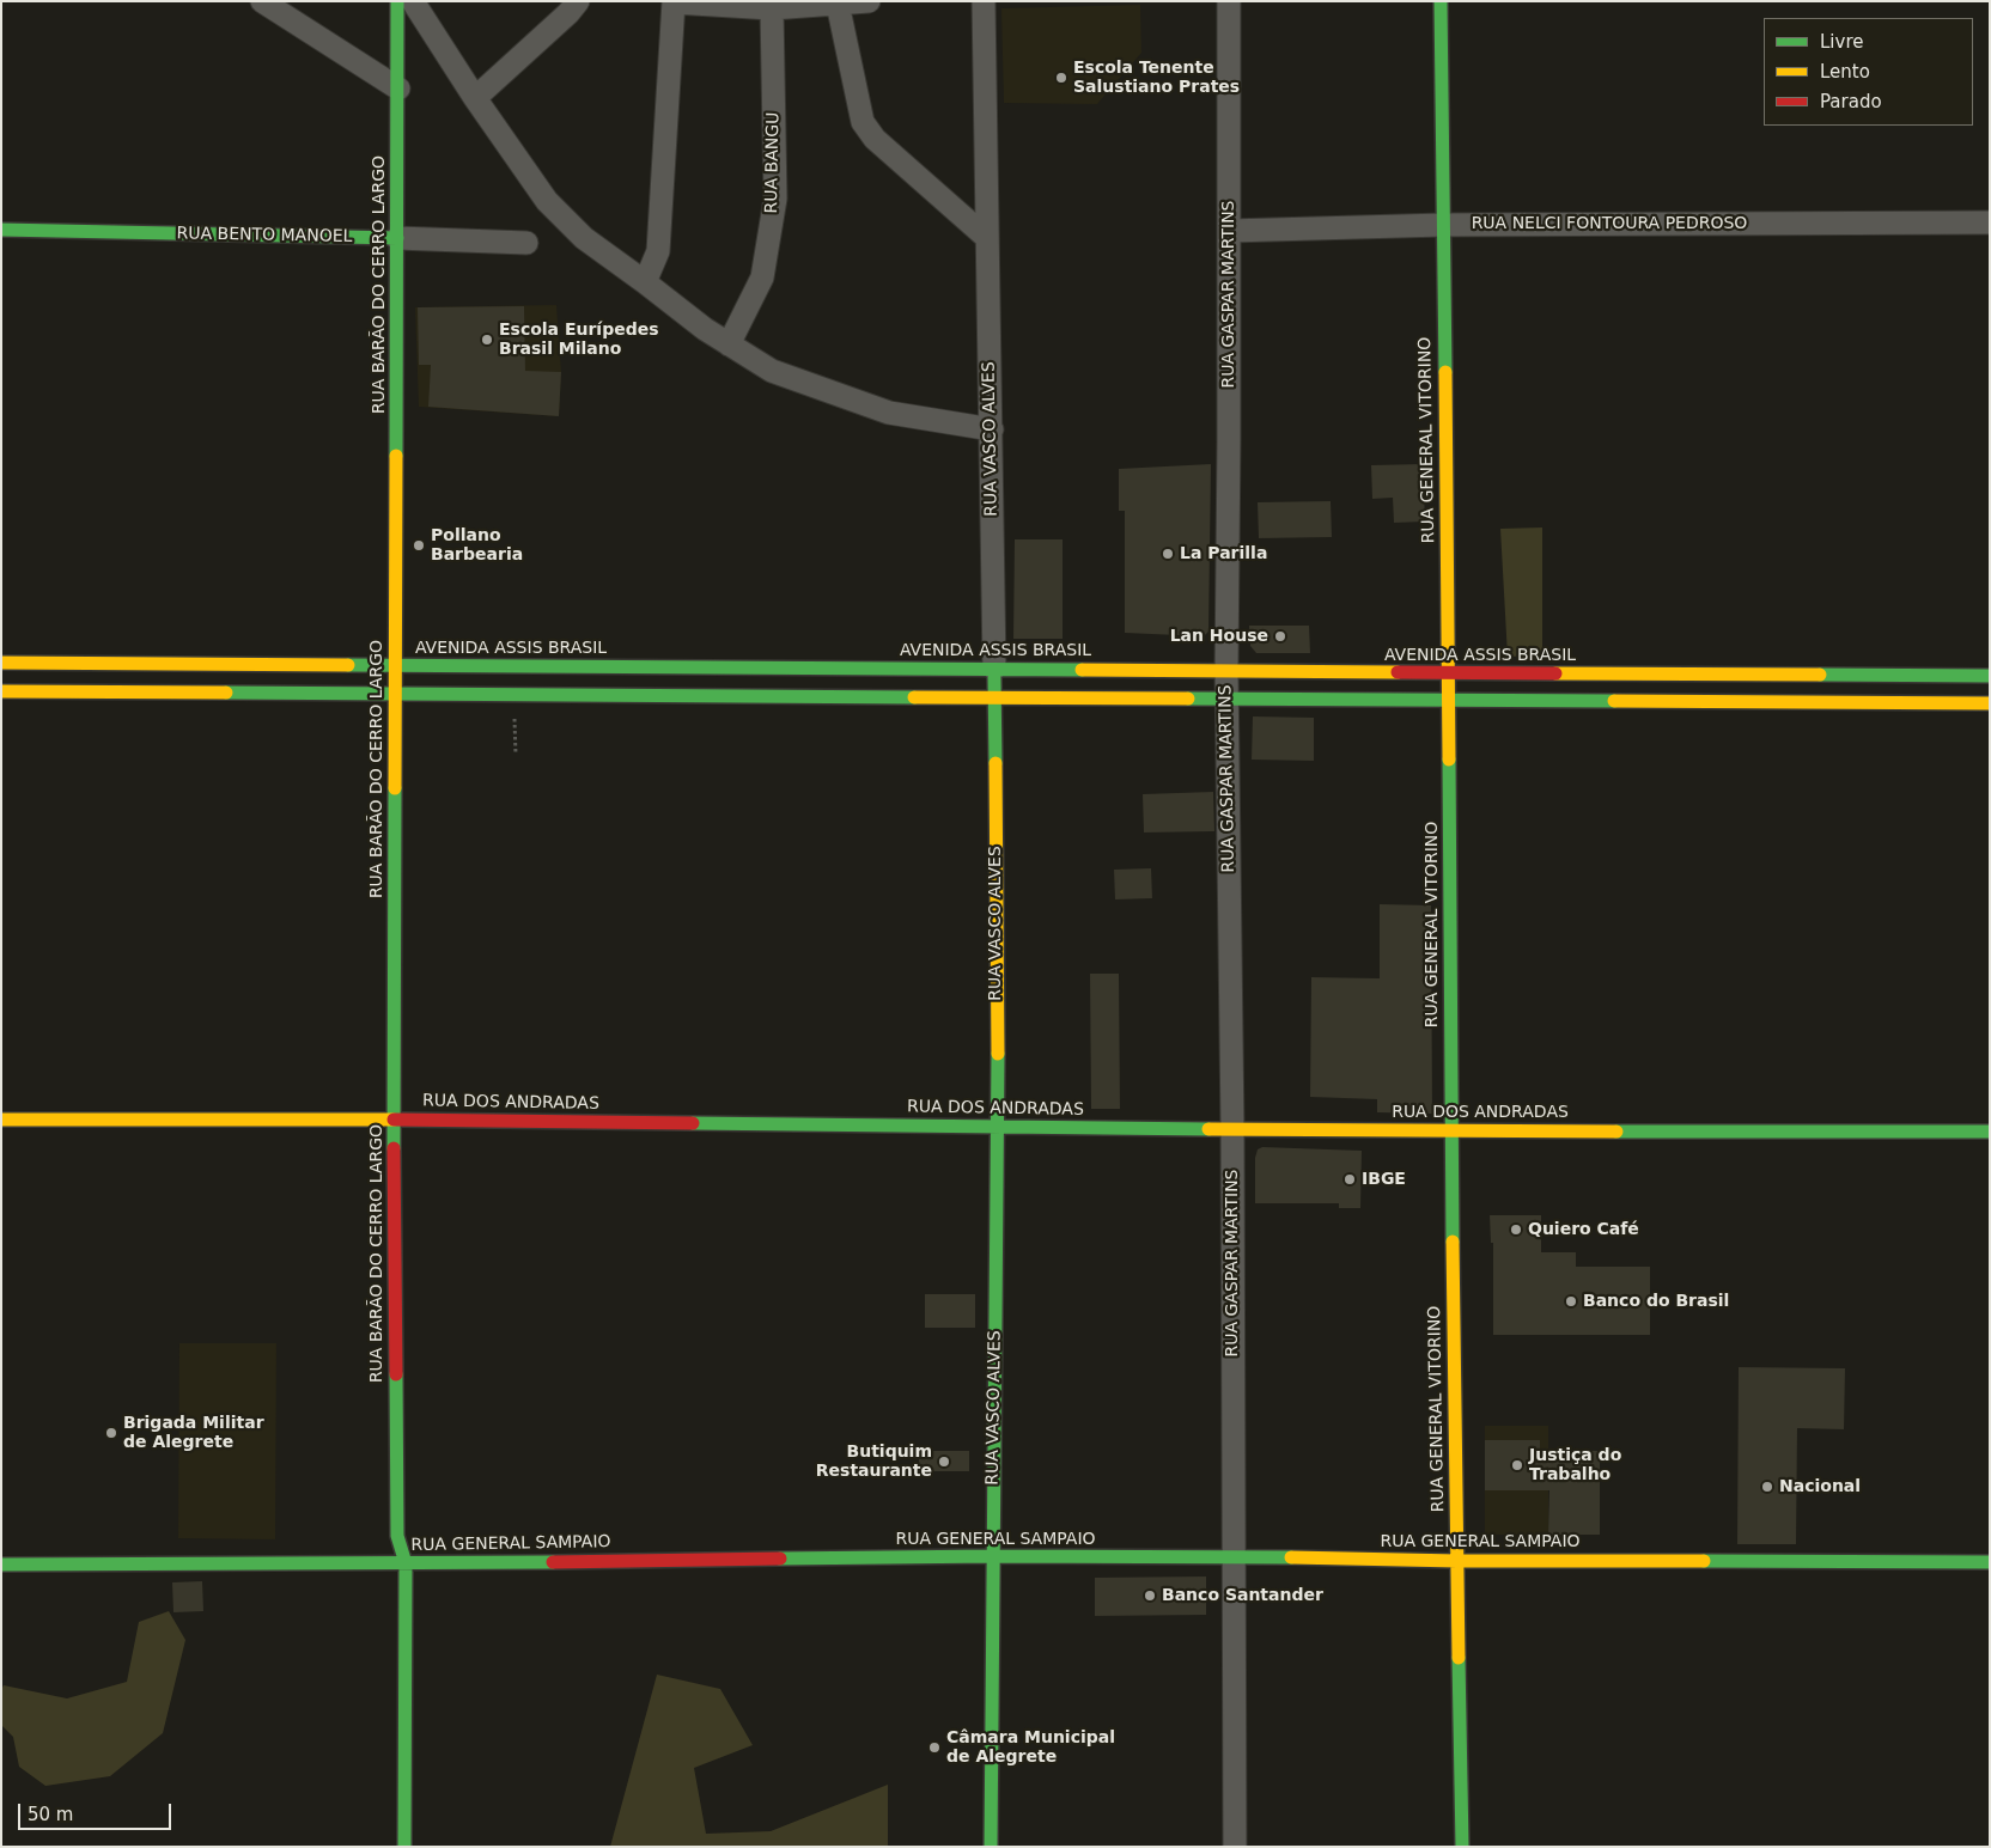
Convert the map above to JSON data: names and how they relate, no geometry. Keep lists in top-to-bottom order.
{
  "streets": {
    "street": [
      "RUA BANGU",
      "RUA NELCI FONTOURA PEDROSO",
      "RUA BENTO MANOEL",
      "RUA BARÃO DO CERRO LARGO",
      "RUA GASPAR MARTINS",
      "RUA VASCO ALVES",
      "RUA GENERAL VITORINO",
      "AVENIDA ASSIS BRASIL",
      "RUA DOS ANDRADAS",
      "RUA GENERAL SAMPAIO"
    ]
  },
  "crossings": [
    ["RUA NELCI FONTOURA PEDROSO", "RUA GASPAR MARTINS"],
    ["RUA NELCI FONTOURA PEDROSO", "RUA GENERAL VITORINO"],
    ["RUA BENTO MANOEL", "RUA BARÃO DO CERRO LARGO"],
    ["RUA BARÃO DO CERRO LARGO", "AVENIDA ASSIS BRASIL"],
    ["RUA BARÃO DO CERRO LARGO", "RUA DOS ANDRADAS"],
    ["RUA BARÃO DO CERRO LARGO", "RUA GENERAL SAMPAIO"],
    ["RUA GASPAR MARTINS", "AVENIDA ASSIS BRASIL"],
    ["RUA GASPAR MARTINS", "RUA DOS ANDRADAS"],
    ["RUA GASPAR MARTINS", "RUA GENERAL SAMPAIO"],
    ["RUA VASCO ALVES", "AVENIDA ASSIS BRASIL"],
    ["RUA VASCO ALVES", "RUA DOS ANDRADAS"],
    ["RUA VASCO ALVES", "RUA GENERAL SAMPAIO"],
    ["RUA GENERAL VITORINO", "AVENIDA ASSIS BRASIL"],
    ["RUA GENERAL VITORINO", "RUA DOS ANDRADAS"],
    ["RUA GENERAL VITORINO", "RUA GENERAL SAMPAIO"]
  ],
  "places": [
    "Escola Tenente Salustiano Prates",
    "Escola Eurípedes Brasil Milano",
    "Pollano Barbearia",
    "La Parilla",
    "Lan House",
    "IBGE",
    "Quiero Café",
    "Banco do Brasil",
    "Brigada Militar de Alegrete",
    "Butiquim Restaurante",
    "Justiça do Trabalho",
    "Nacional",
    "Banco Santander",
    "Câmara Municipal de Alegrete"
  ],
  "legend": ["Livre", "Lento", "Parado"],
  "scale_bar": "50 m"
}
